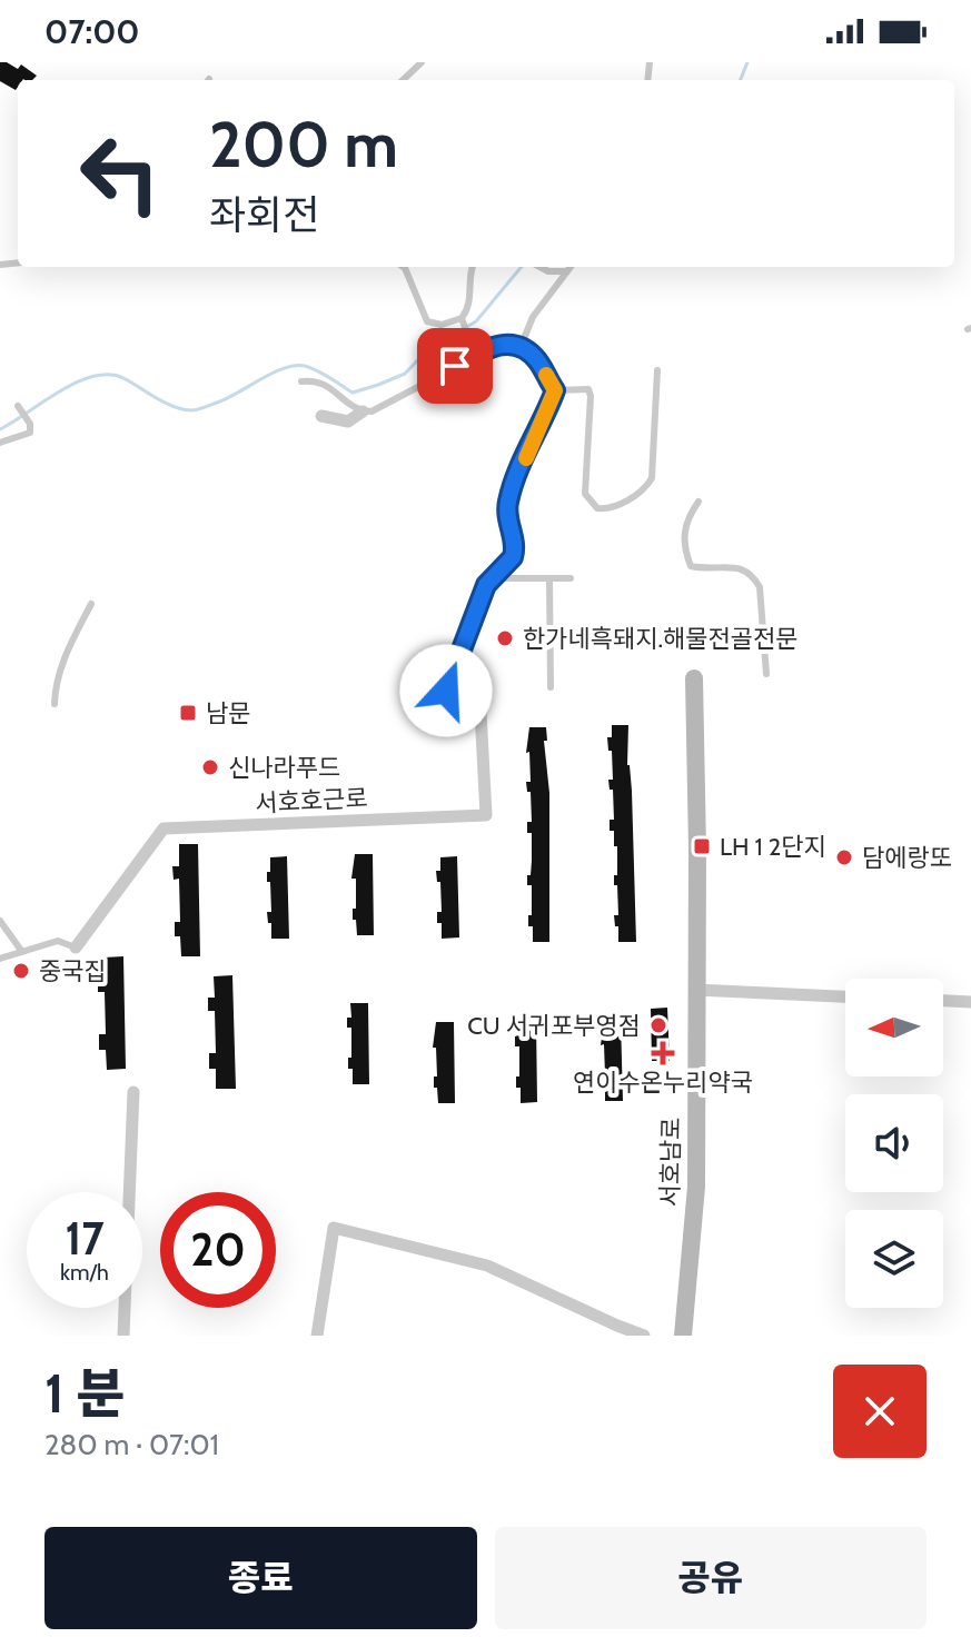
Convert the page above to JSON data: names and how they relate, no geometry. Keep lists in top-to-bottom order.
{
  "streets": {
    "main road": ["서호남로"],
    "street": ["서호호근로"]
  },
  "places": {
    "other": [
      "한가네흑돼지.해물전골전문",
      "신나라푸드",
      "담에랑또",
      "중국집",
      "CU 서귀포부영점"
    ],
    "transit": ["남문", "LH 1 2단지"],
    "health": ["연이수온누리약국"]
  },
  "north": "left",
  "page": {
    "status": "07:00",
    "turn": ["200 m", "좌회전"],
    "speed": "17 km/h",
    "limit": "20",
    "heading": ["1 분", "280 m · 07:01"],
    "buttons": ["종료", "공유"]
  }
}
